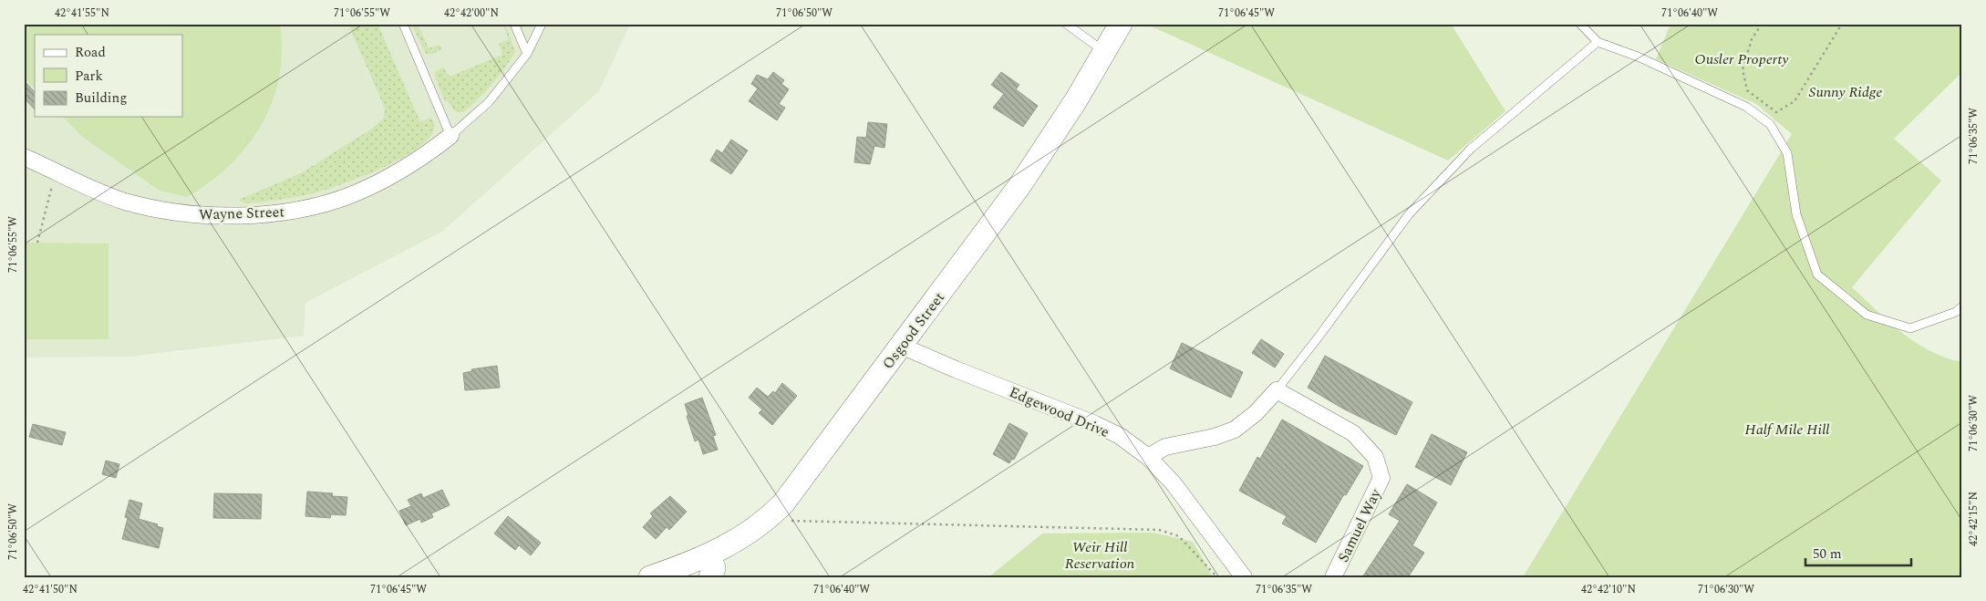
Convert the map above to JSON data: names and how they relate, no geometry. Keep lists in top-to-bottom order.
{
  "streets": {
    "street": [
      "Wayne Street",
      "Osgood Street",
      "Edgewood Drive",
      "Samuel Way"
    ]
  },
  "crossings": [
    ["Osgood Street", "Edgewood Drive"]
  ],
  "parks": [
    "Ousler Property",
    "Sunny Ridge",
    "Half Mile Hill",
    "Weir Hill Reservation"
  ],
  "legend": ["Road", "Park", "Building"],
  "scale_bar": "50 m",
  "coordinates": [
    "42°41'55\"N",
    "71°06'55\"W",
    "42°42'00\"N",
    "71°06'50\"W",
    "71°06'45\"W",
    "71°06'40\"W",
    "71°06'35\"W",
    "71°06'30\"W",
    "42°42'15\"N",
    "42°41'50\"N",
    "42°42'10\"N"
  ]
}
